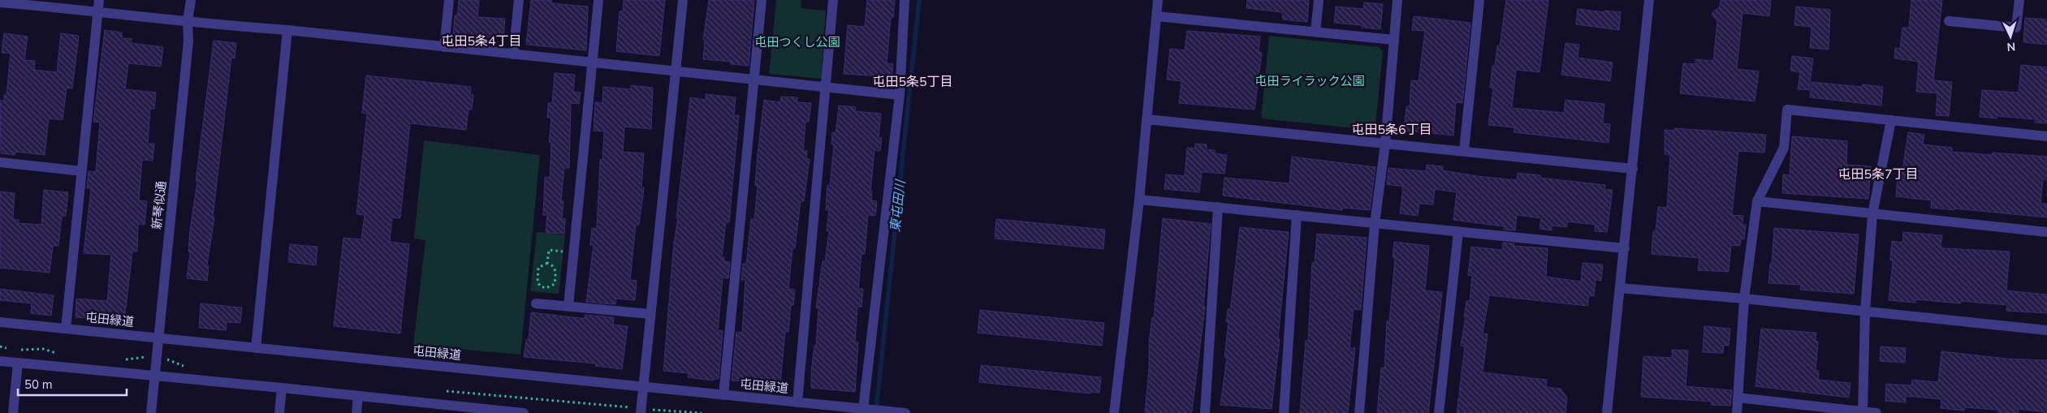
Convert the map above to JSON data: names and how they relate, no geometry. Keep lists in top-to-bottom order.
{
  "streets": {
    "street": ["新琴似通", "屯田緑道"]
  },
  "crossings": [
    ["新琴似通", "屯田緑道"]
  ],
  "districts": [
    "屯田5条4丁目",
    "屯田5条5丁目",
    "屯田5条6丁目",
    "屯田5条7丁目"
  ],
  "water": ["東屯田川"],
  "parks": ["屯田つくし公園", "屯田ライラック公園"],
  "scale_bar": "50 m",
  "north": "bottom"
}
